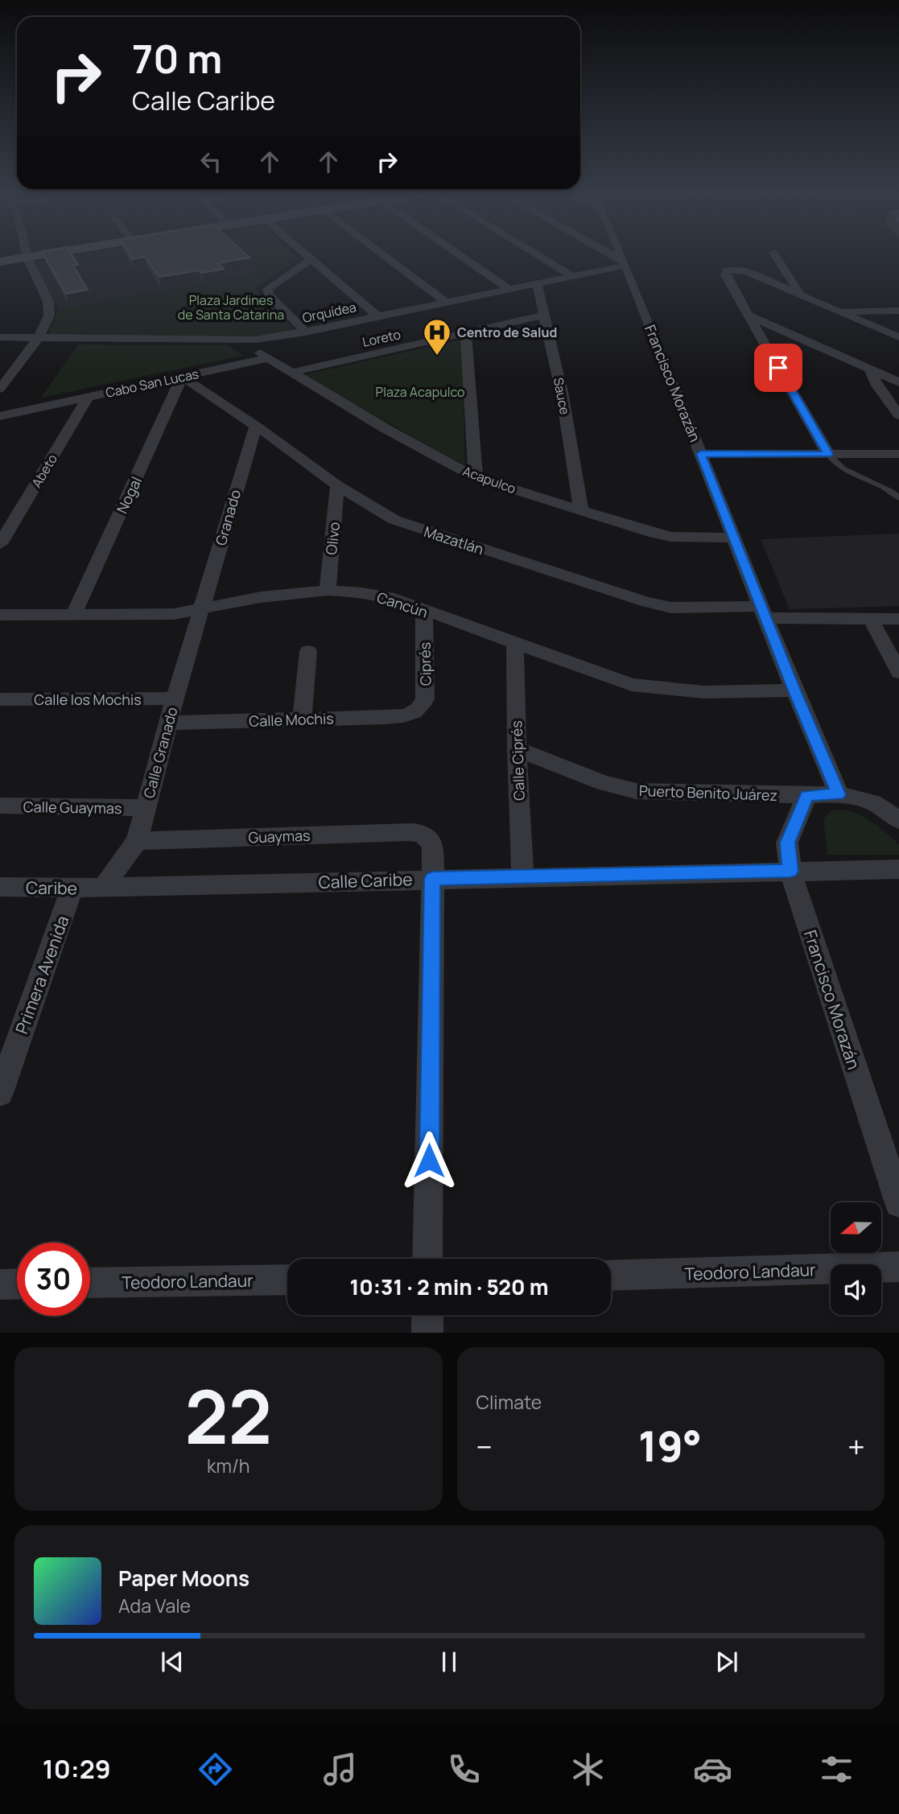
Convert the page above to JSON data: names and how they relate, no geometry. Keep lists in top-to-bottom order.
{
  "streets": {
    "street": [
      "Orquídea",
      "Loreto",
      "Cabo San Lucas",
      "Francisco Morazán",
      "Sauce",
      "Abeto",
      "Acapulco",
      "Nogal",
      "Granado",
      "Olivo",
      "Mazatlán",
      "Cancún",
      "Ciprés",
      "Calle los Mochis",
      "Calle Mochis",
      "Calle Granado",
      "Calle Ciprés",
      "Puerto Benito Juárez",
      "Calle Guaymas",
      "Guaymas",
      "Calle Caribe",
      "Caribe",
      "Primera Avenida",
      "Teodoro Landaur"
    ]
  },
  "crossings": [
    ["Orquídea", "Francisco Morazán"],
    ["Orquídea", "Sauce"],
    ["Loreto", "Sauce"],
    ["Loreto", "Acapulco"],
    ["Cabo San Lucas", "Abeto"],
    ["Cabo San Lucas", "Acapulco"],
    ["Cabo San Lucas", "Nogal"],
    ["Cabo San Lucas", "Mazatlán"],
    ["Francisco Morazán", "Acapulco"],
    ["Francisco Morazán", "Mazatlán"],
    ["Francisco Morazán", "Cancún"],
    ["Francisco Morazán", "Puerto Benito Juárez"],
    ["Francisco Morazán", "Calle Caribe"],
    ["Sauce", "Acapulco"],
    ["Nogal", "Mazatlán"],
    ["Nogal", "Cancún"],
    ["Granado", "Mazatlán"],
    ["Granado", "Cancún"],
    ["Granado", "Calle Granado"],
    ["Olivo", "Mazatlán"],
    ["Olivo", "Cancún"],
    ["Cancún", "Ciprés"],
    ["Cancún", "Calle Granado"],
    ["Cancún", "Calle Ciprés"],
    ["Ciprés", "Calle Mochis"],
    ["Calle los Mochis", "Calle Granado"],
    ["Calle Mochis", "Calle Granado"],
    ["Calle Granado", "Calle Guaymas"],
    ["Calle Granado", "Guaymas"],
    ["Calle Granado", "Calle Caribe"],
    ["Calle Granado", "Caribe"],
    ["Calle Ciprés", "Puerto Benito Juárez"],
    ["Calle Ciprés", "Calle Caribe"],
    ["Guaymas", "Calle Caribe"],
    ["Calle Caribe", "Caribe"],
    ["Caribe", "Primera Avenida"]
  ],
  "parks": ["Plaza Jardines de Santa Catarina", "Plaza Acapulco"],
  "places": {
    "hospital": ["Centro de Salud"]
  },
  "north": "left",
  "page": {
    "turn": ["70 m", "Calle Caribe"],
    "limit": "30",
    "trip": "10:31 · 2 min · 520 m",
    "tile": [
      ["22", "km/h"],
      "Climate"
    ],
    "heat": ["−", "19°", "+"],
    "song": ["Paper Moons", "Ada Vale"],
    "tabs": "10:29"
  }
}
